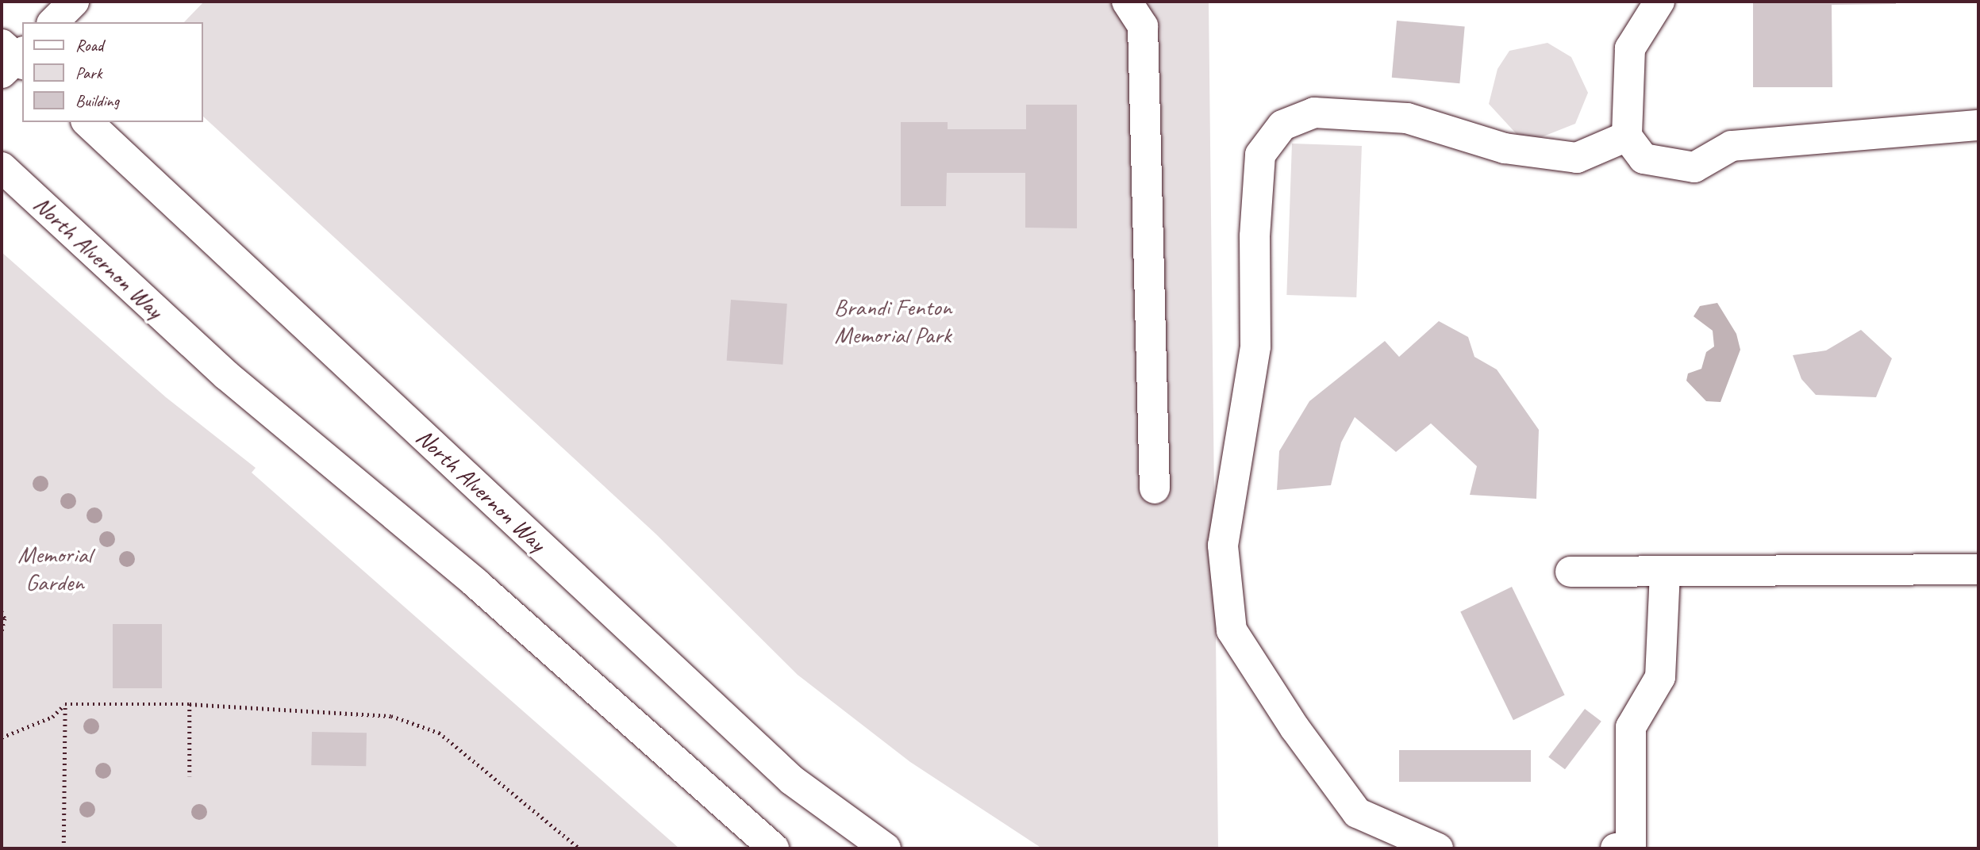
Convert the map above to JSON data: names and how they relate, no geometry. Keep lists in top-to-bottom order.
{
  "streets": {
    "main road": ["North Alvernon Way"]
  },
  "parks": ["Brandi Fenton Memorial Park", "Memorial Garden"],
  "legend": ["Road", "Park", "Building"]
}
